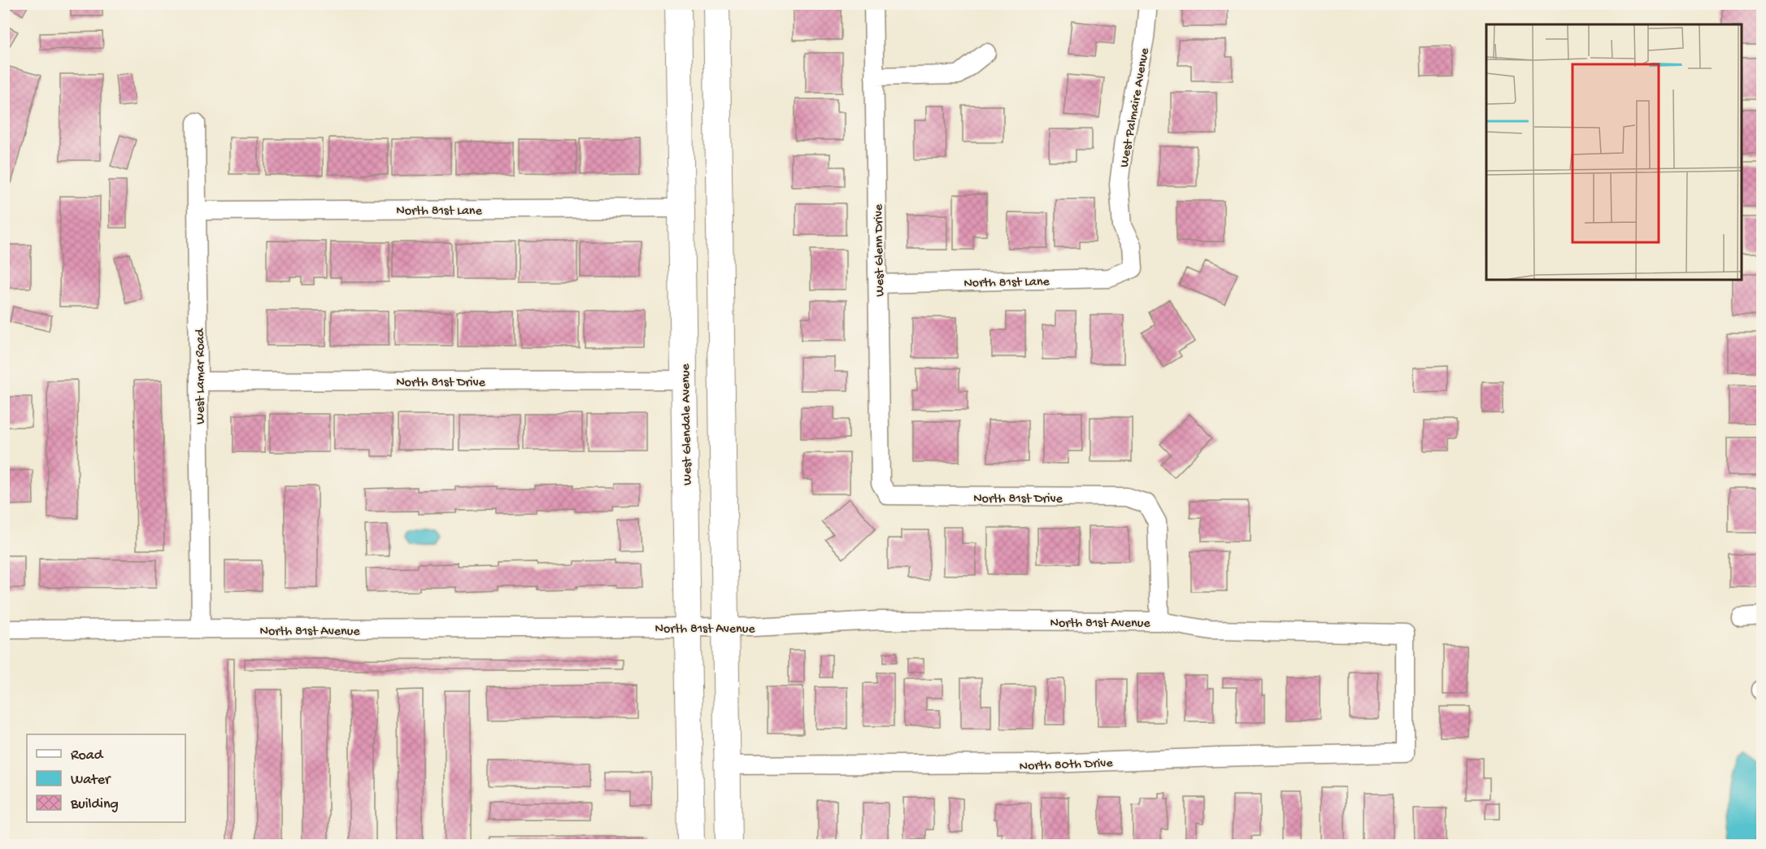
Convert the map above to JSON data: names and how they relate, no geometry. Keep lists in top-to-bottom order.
{
  "streets": {
    "main road": ["West Glendale Avenue"],
    "street": [
      "West Palmaire Avenue",
      "North 81st Lane",
      "West Glenn Drive",
      "West Lamar Road",
      "North 81st Drive",
      "North 81st Avenue",
      "North 80th Drive"
    ]
  },
  "crossings": [
    ["West Palmaire Avenue", "North 81st Lane"],
    ["North 81st Lane", "West Glenn Drive"],
    ["North 81st Lane", "West Lamar Road"],
    ["North 81st Lane", "West Glendale Avenue"],
    ["West Glenn Drive", "North 81st Drive"],
    ["West Lamar Road", "North 81st Drive"],
    ["West Lamar Road", "North 81st Avenue"],
    ["North 81st Drive", "West Glendale Avenue"],
    ["North 81st Drive", "North 81st Avenue"],
    ["West Glendale Avenue", "North 81st Avenue"],
    ["North 81st Avenue", "North 80th Drive"]
  ],
  "legend": ["Road", "Water", "Building"]
}
